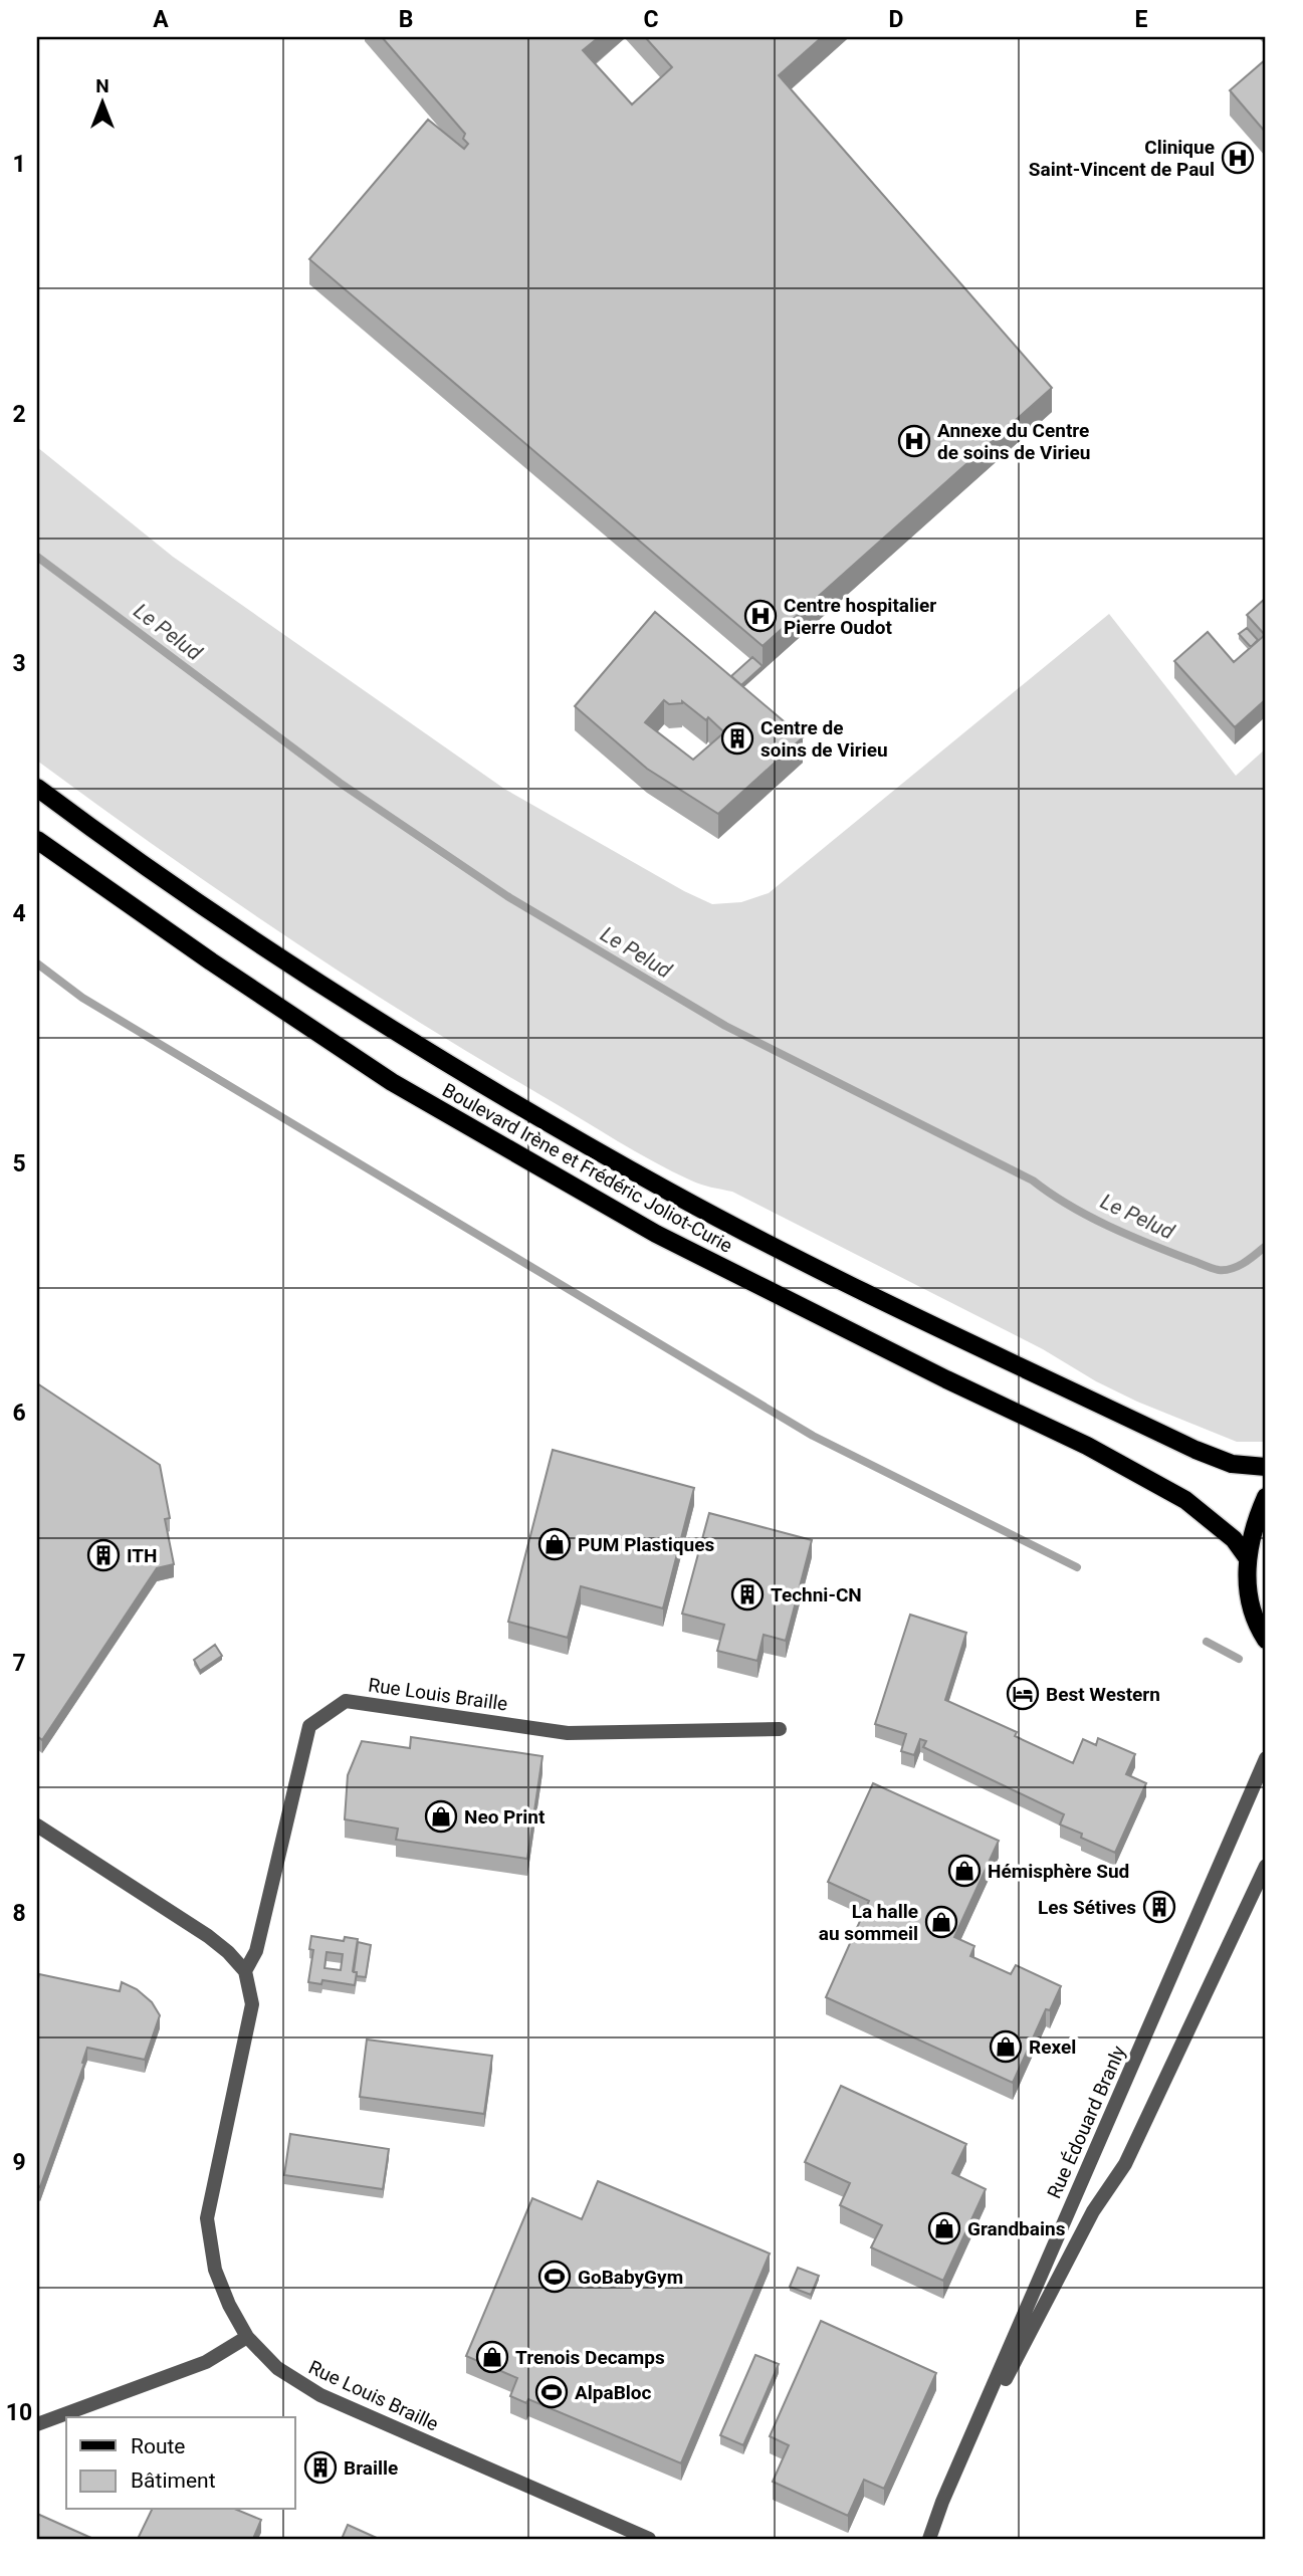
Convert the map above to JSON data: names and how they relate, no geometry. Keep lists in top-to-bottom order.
{
  "streets": {
    "main road": ["Boulevard Irène et Frédéric Joliot-Curie"],
    "street": ["Rue Louis Braille", "Rue Édouard Branly"]
  },
  "water": ["Le Pelud"],
  "places": {
    "hospital": ["Clinique Saint-Vincent de Paul", "Annexe du Centre de soins de Virieu", "Centre hospitalier Pierre Oudot"],
    "building": [
      "Centre de soins de Virieu",
      "ITH",
      "Techni-CN",
      "Les Sétives",
      "Braille"
    ],
    "shop": [
      "PUM Plastiques",
      "Neo Print",
      "Hémisphère Sud",
      "La halle au sommeil",
      "Rexel",
      "Grandbains",
      "Trenois Decamps"
    ],
    "hotel": ["Best Western"],
    "sports": ["GoBabyGym", "AlpaBloc"]
  },
  "legend": ["Route", "Bâtiment"],
  "north": "top",
  "grid": {
    "columns": [
      "A",
      "B",
      "C",
      "D",
      "E"
    ],
    "rows": [
      "1",
      "2",
      "3",
      "4",
      "5",
      "6",
      "7",
      "8",
      "9",
      "10"
    ]
  }
}
